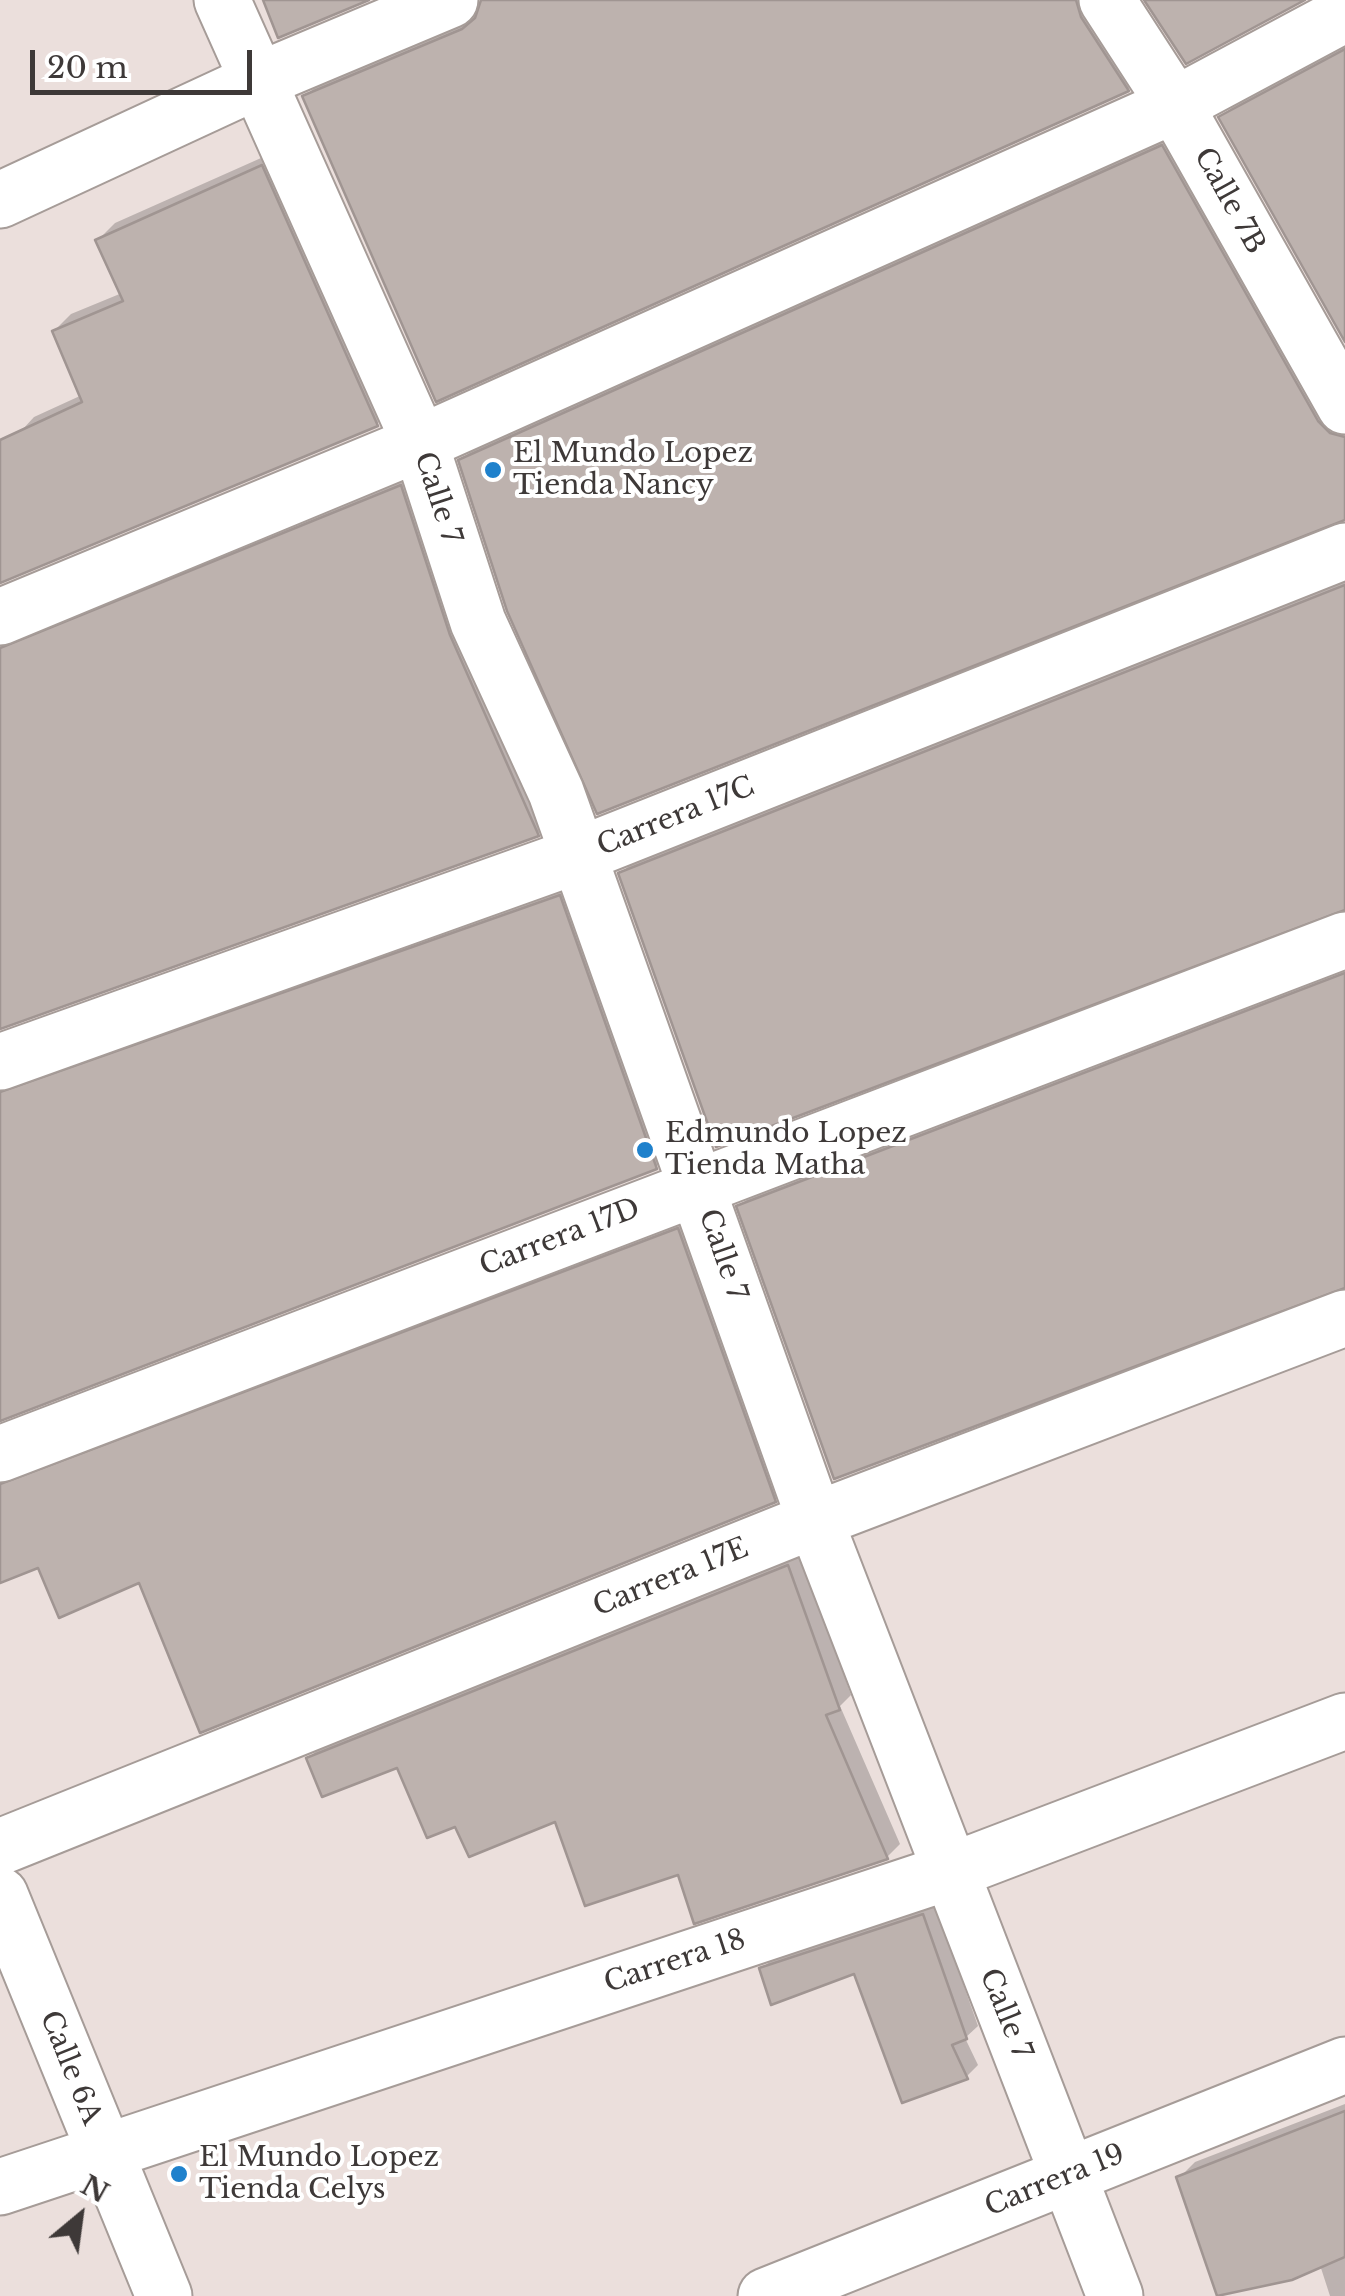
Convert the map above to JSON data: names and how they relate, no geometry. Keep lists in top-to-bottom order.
{
  "streets": {
    "street": [
      "Calle 7B",
      "Calle 7",
      "Carrera 17C",
      "Carrera 17D",
      "Carrera 17E",
      "Carrera 18",
      "Calle 6A",
      "Carrera 19"
    ]
  },
  "crossings": [
    ["Calle 7", "Carrera 17C"],
    ["Calle 7", "Carrera 17D"],
    ["Calle 7", "Carrera 17E"],
    ["Calle 7", "Carrera 18"],
    ["Calle 7", "Carrera 19"],
    ["Carrera 18", "Calle 6A"]
  ],
  "places": ["El Mundo Lopez Tienda Nancy", "Edmundo Lopez Tienda Matha", "El Mundo Lopez Tienda Celys"],
  "scale_bar": "20 m",
  "north": "top right"
}
